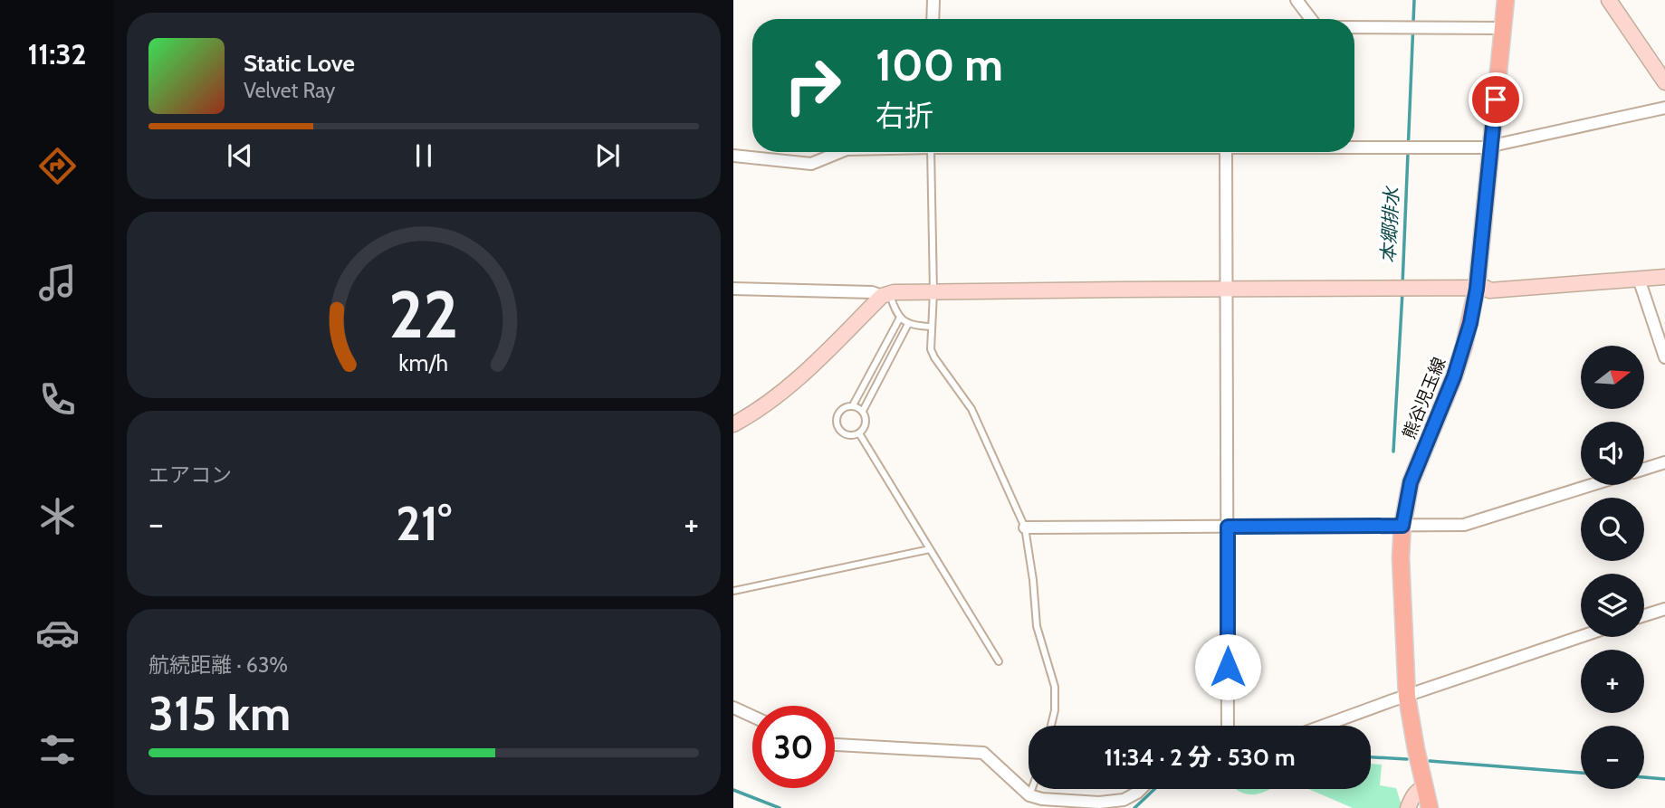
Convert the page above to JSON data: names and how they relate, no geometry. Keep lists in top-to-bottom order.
{
  "streets": {
    "main road": ["熊谷児玉線"]
  },
  "water": ["本郷排水"],
  "north": "right",
  "page": {
    "tabs": "11:32",
    "turn": ["100 m", "右折"],
    "song": ["Static Love", "Velvet Ray"],
    "map_buttons": ["+", "−"],
    "tile": [
      "エアコン",
      ["航続距離 · 63%", "315 km"]
    ],
    "heat": ["−", "21°", "+"],
    "limit": "30",
    "trip": "11:34 · 2 分 · 530 m",
    "gauge": ["22", "km/h"]
  }
}
